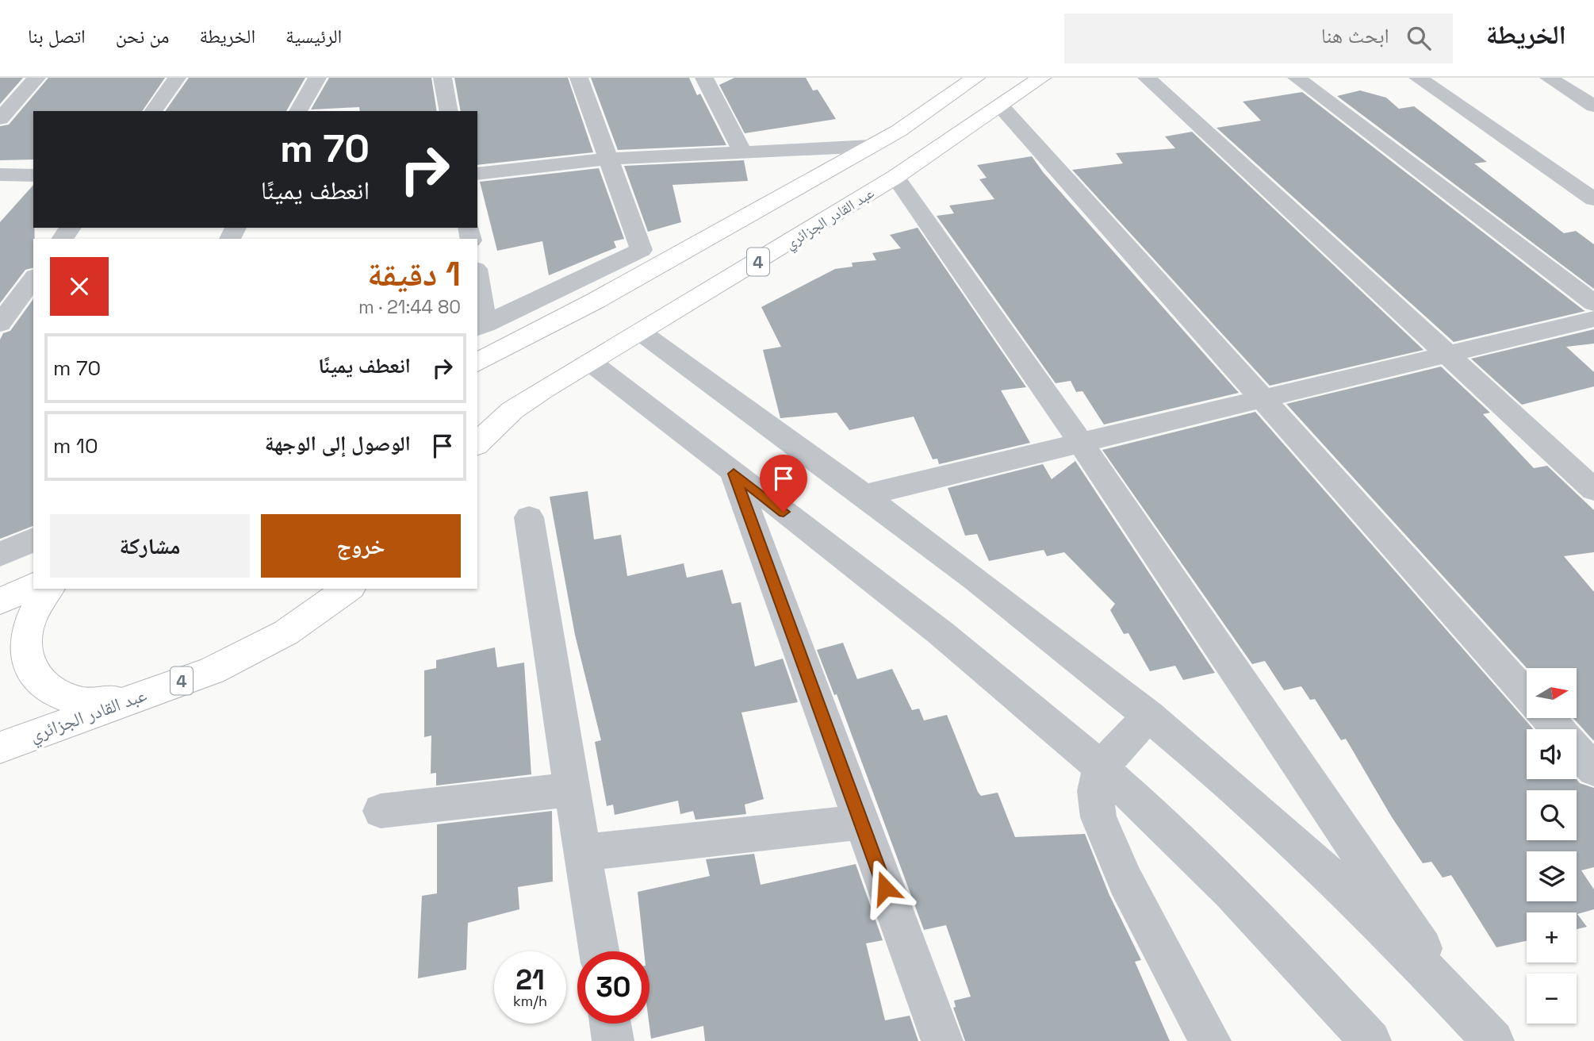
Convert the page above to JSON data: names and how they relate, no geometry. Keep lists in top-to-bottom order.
{
  "streets": {
    "highway": ["عبد القادر الجزائري", "4"]
  },
  "north": "right",
  "page": {
    "header": "الخريطة",
    "search": "ابحث هنا",
    "nav": [
      "الرئيسية",
      "الخريطة",
      "من نحن",
      "اتصل بنا"
    ],
    "turn": ["70 m", "انعطف يمينًا"],
    "heading": ["1 دقيقة", "80 m · 21:44"],
    "list": [
      {
        "name": "انعطف يمينًا",
        "value": "70 m"
      },
      {
        "name": "الوصول إلى الوجهة",
        "value": "10 m"
      }
    ],
    "buttons": ["خروج", "مشاركة"],
    "map_buttons": ["+", "−"],
    "speed": "21 km/h",
    "limit": "30"
  }
}
